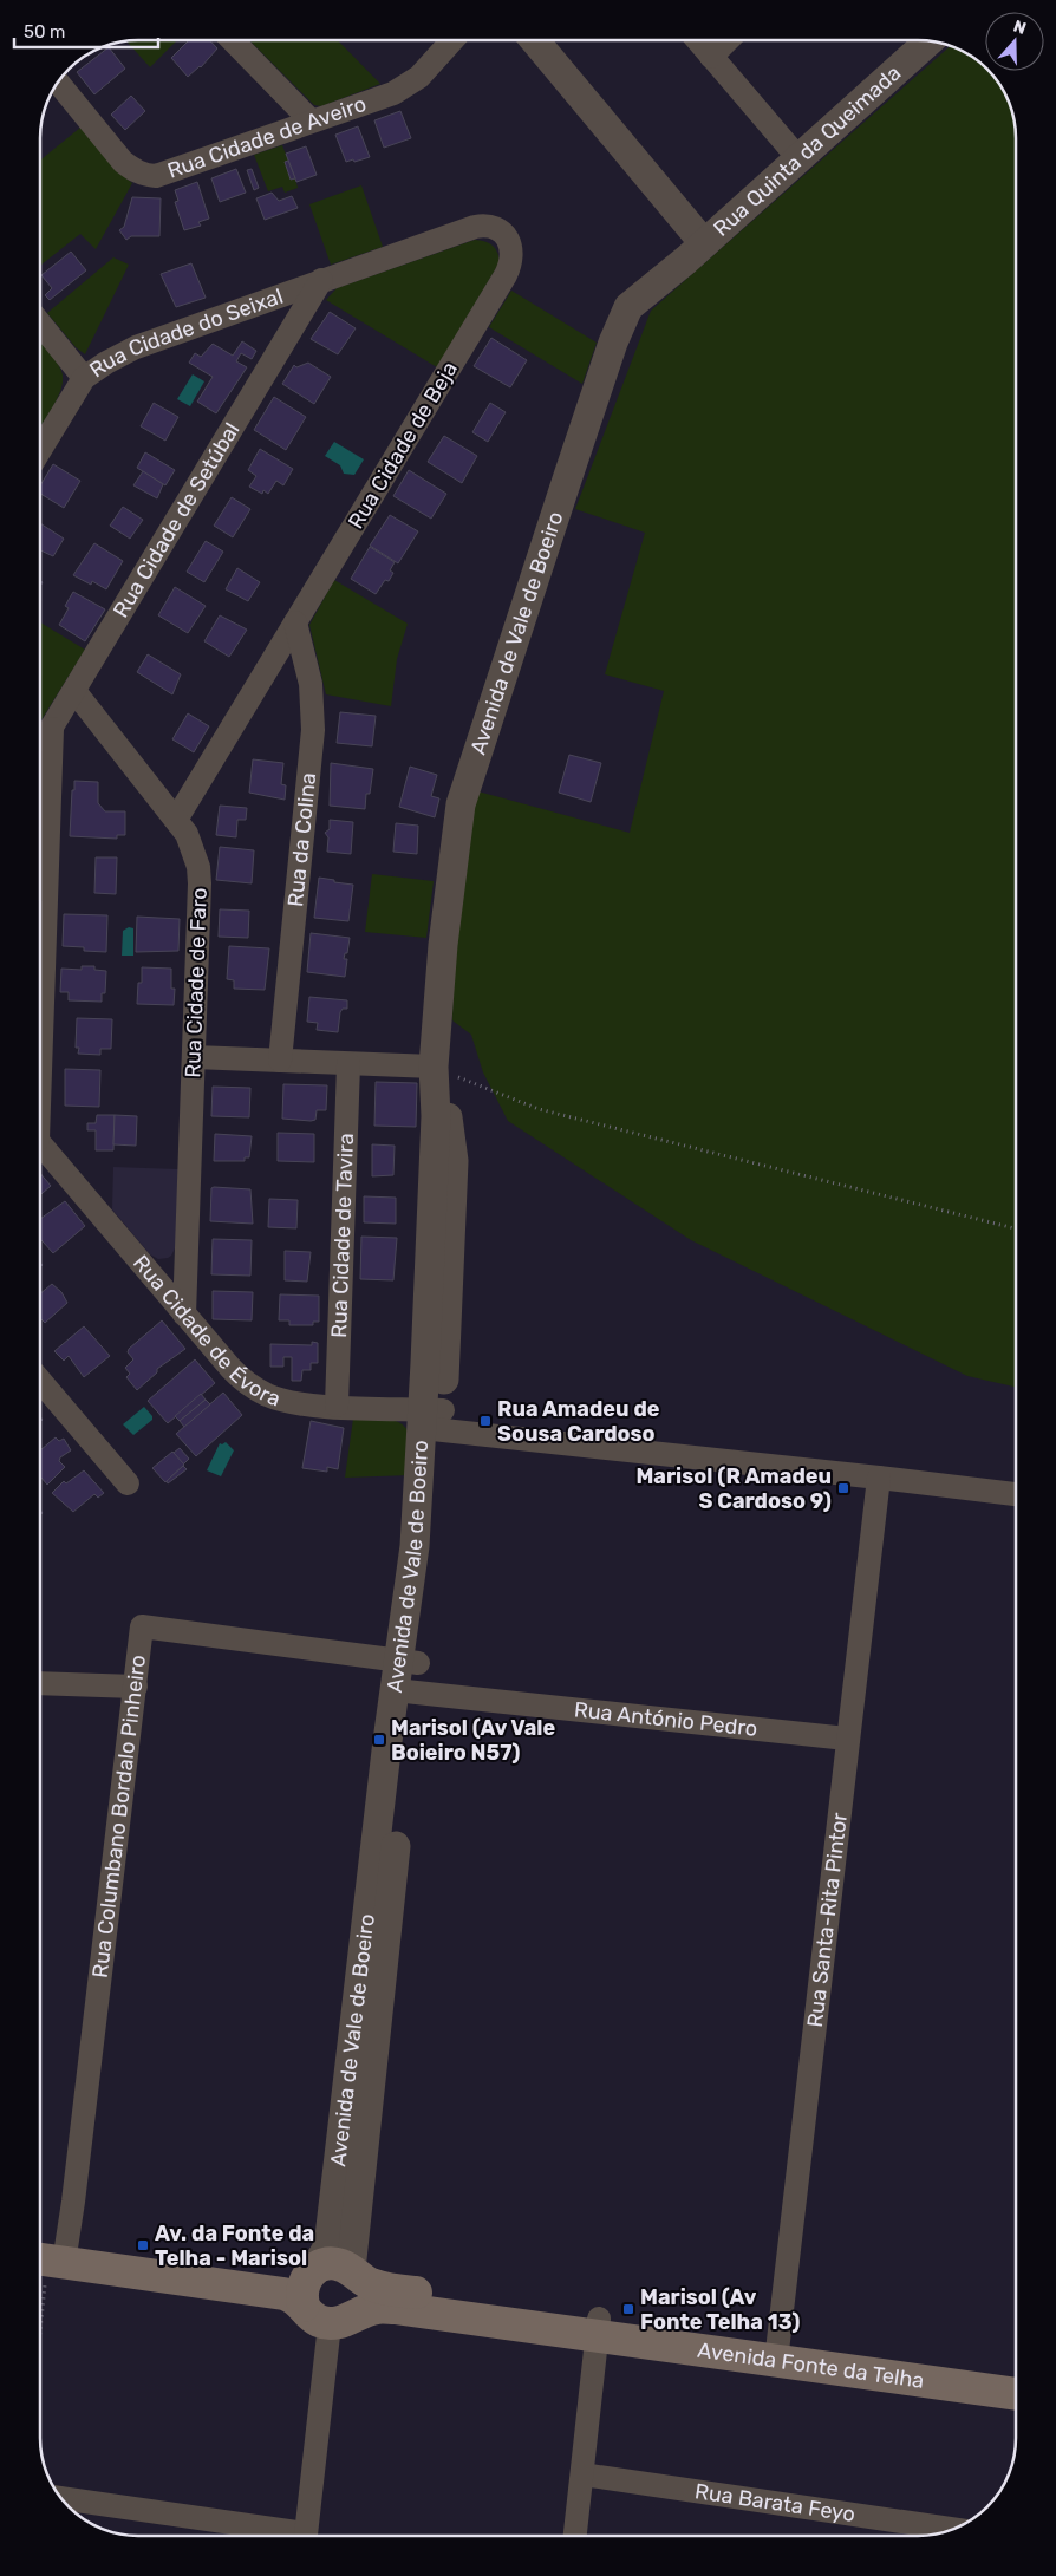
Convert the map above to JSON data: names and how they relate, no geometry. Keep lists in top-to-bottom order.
{
  "streets": {
    "main road": ["Avenida Fonte da Telha"],
    "street": [
      "Rua Cidade de Aveiro",
      "Rua Quinta da Queimada",
      "Rua Cidade do Seixal",
      "Rua Cidade de Beja",
      "Rua Cidade de Setúbal",
      "Avenida de Vale de Boeiro",
      "Rua da Colina",
      "Rua Cidade de Faro",
      "Rua Cidade de Tavira",
      "Rua Cidade de Évora",
      "Rua António Pedro",
      "Rua Columbano Bordalo Pinheiro",
      "Rua Santa-Rita Pintor",
      "Rua Barata Feyo"
    ]
  },
  "crossings": [
    ["Rua Quinta da Queimada", "Avenida de Vale de Boeiro"],
    ["Rua Cidade do Seixal", "Rua Cidade de Beja"],
    ["Rua Cidade do Seixal", "Rua Cidade de Setúbal"],
    ["Rua Cidade de Beja", "Rua Cidade de Setúbal"],
    ["Rua Cidade de Beja", "Rua da Colina"],
    ["Rua Cidade de Beja", "Rua Cidade de Faro"],
    ["Rua Cidade de Setúbal", "Rua Cidade de Faro"],
    ["Avenida de Vale de Boeiro", "Rua Cidade de Évora"],
    ["Avenida de Vale de Boeiro", "Rua António Pedro"],
    ["Avenida de Vale de Boeiro", "Rua Columbano Bordalo Pinheiro"],
    ["Avenida de Vale de Boeiro", "Avenida Fonte da Telha"],
    ["Rua Cidade de Faro", "Rua Cidade de Évora"],
    ["Rua Cidade de Tavira", "Rua Cidade de Évora"],
    ["Rua Cidade de Évora", "Rua Santa-Rita Pintor"],
    ["Rua António Pedro", "Rua Santa-Rita Pintor"],
    ["Rua Columbano Bordalo Pinheiro", "Avenida Fonte da Telha"],
    ["Rua Santa-Rita Pintor", "Avenida Fonte da Telha"]
  ],
  "places": {
    "transit": [
      "Rua Amadeu de Sousa Cardoso",
      "Marisol (R Amadeu S Cardoso 9)",
      "Marisol (Av Vale Boieiro N57)",
      "Av. da Fonte da Telha - Marisol",
      "Marisol (Av Fonte Telha 13)"
    ]
  },
  "scale_bar": "50 m",
  "north": "top"
}
